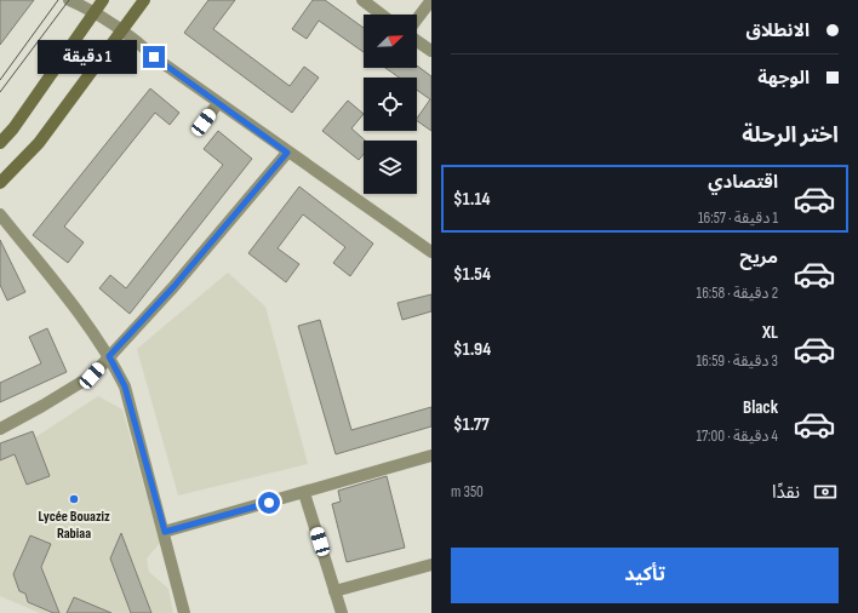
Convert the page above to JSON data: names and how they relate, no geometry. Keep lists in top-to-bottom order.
{
  "places": ["Lycée Bouaziz Rabiaa"],
  "north": "top right",
  "page": {
    "banner": ["الانطلاق", "الوجهة"],
    "bubble": "1 دقيقة",
    "heading": "اختر الرحلة",
    "list": [
      {
        "name": "اقتصادي",
        "note": "1 دقيقة · 16:57",
        "value": "$1.14"
      },
      {
        "name": "مريح",
        "note": "2 دقيقة · 16:58",
        "value": "$1.54"
      },
      {
        "name": "XL",
        "note": "3 دقيقة · 16:59",
        "value": "$1.94"
      },
      {
        "name": "Black",
        "note": "4 دقيقة · 17:00",
        "value": "$1.77"
      }
    ],
    "pay": ["نقدًا", "350 m"],
    "buttons": "تأكيد"
  }
}
